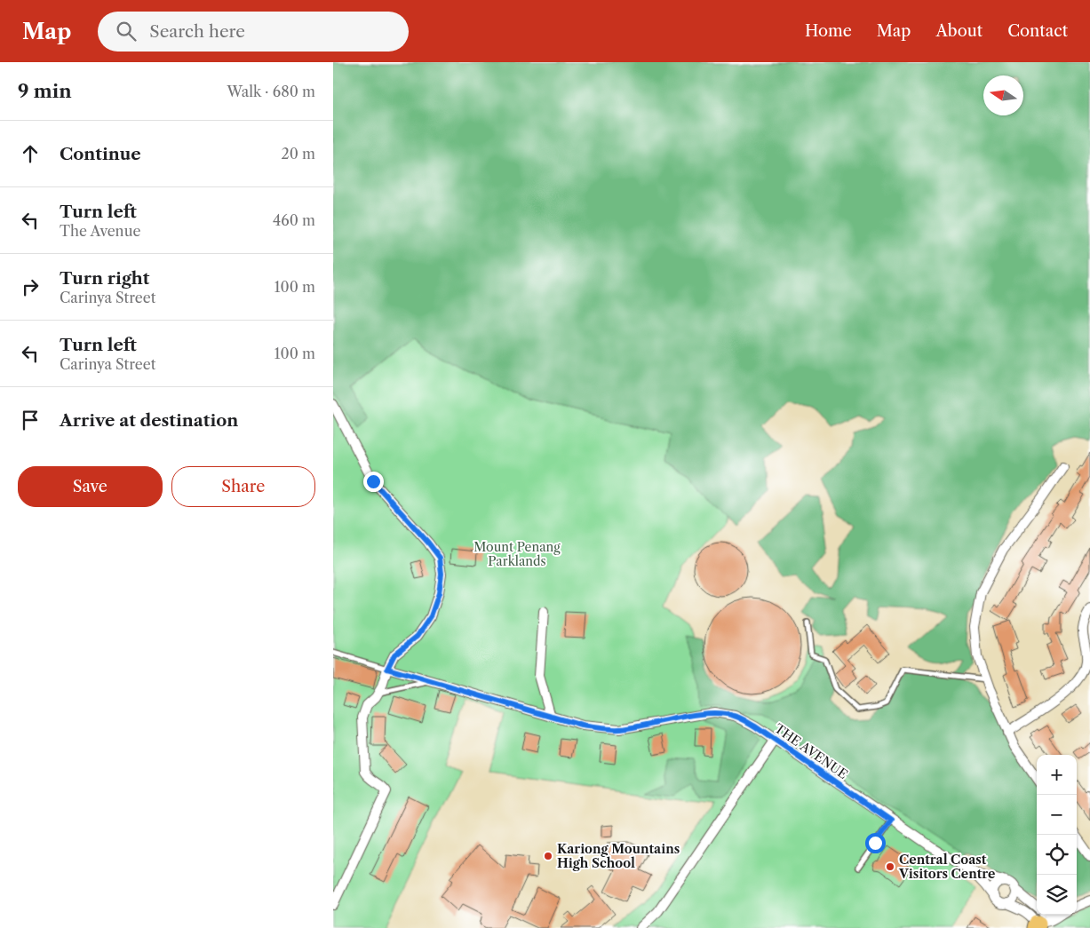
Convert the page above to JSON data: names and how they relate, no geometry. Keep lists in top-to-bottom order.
{
  "streets": {
    "street": ["THE AVENUE"]
  },
  "parks": ["Mount Penang Parklands"],
  "places": ["Kariong Mountains High School", "Central Coast Visitors Centre"],
  "north": "left",
  "page": {
    "header": "Map",
    "search": "Search here",
    "nav": [
      "Home",
      "Map",
      "About",
      "Contact"
    ],
    "heading": ["9 min", "Walk · 680 m"],
    "list": [
      ["Continue", "20 m"],
      ["Turn left", "The Avenue", "460 m"],
      ["Turn right", "Carinya Street", "100 m"],
      ["Turn left", "Carinya Street", "100 m"],
      "Arrive at destination"
    ],
    "buttons": ["Save", "Share"],
    "map_buttons": ["+", "−"]
  }
}
